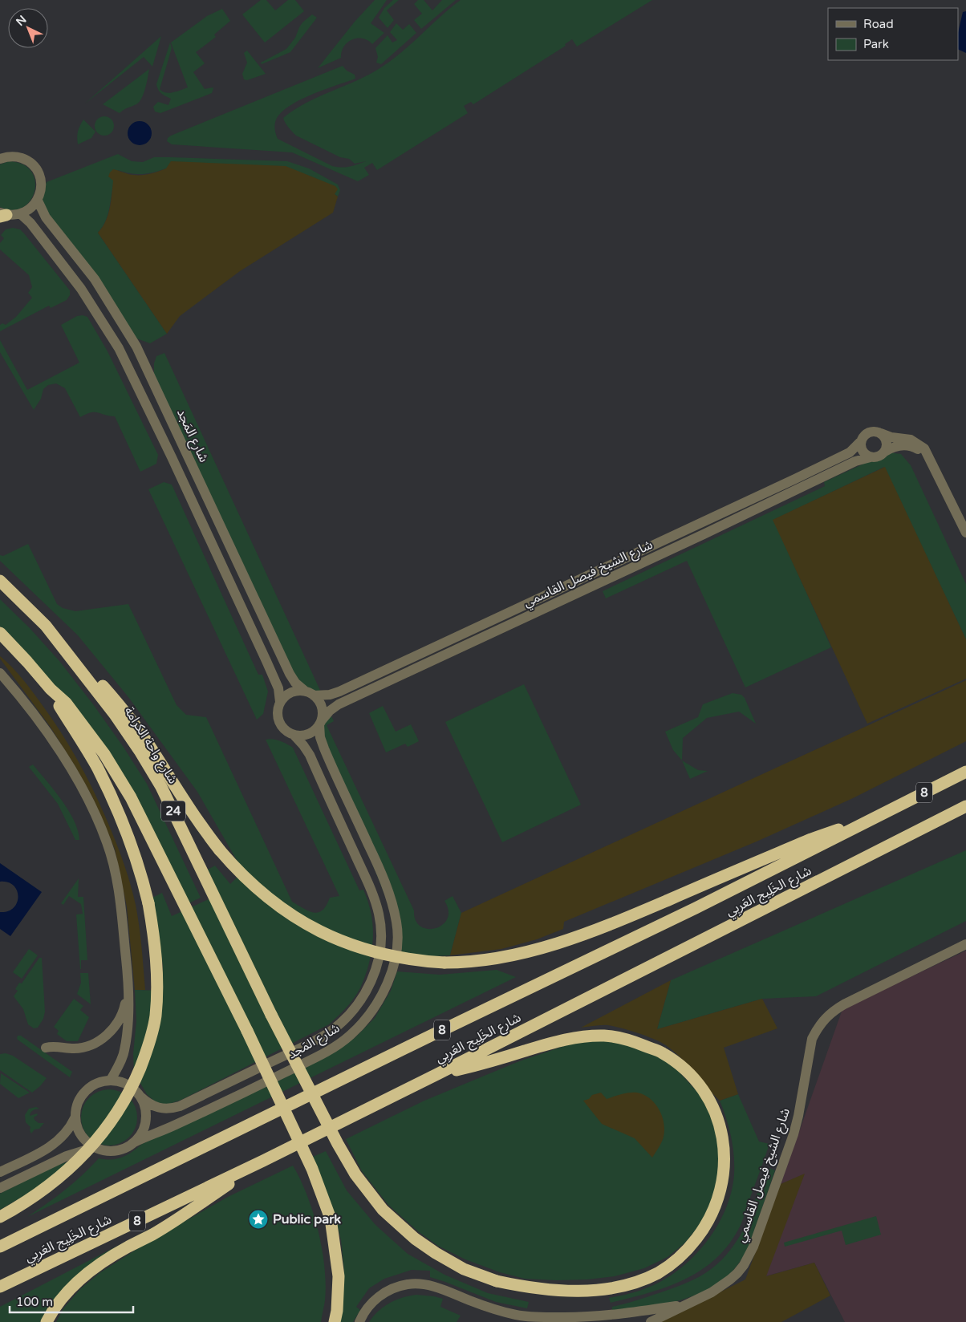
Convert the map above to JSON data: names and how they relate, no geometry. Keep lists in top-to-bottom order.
{
  "streets": {
    "highway": [
      "شارع واحة الكرامة",
      "8",
      "24",
      "شارع الخَلِيج العَربِي"
    ],
    "street": ["شارع المَجد", "شارع الشيخ فيصل القاسمي"]
  },
  "crossings": [
    ["شارع المَجد", "شارع الشيخ فيصل القاسمي"],
    ["شارع واحة الكرامة", "شارع الخَلِيج العَربِي"]
  ],
  "places": {
    "place": ["Public park"]
  },
  "legend": ["Road", "Park"],
  "scale_bar": "100 m",
  "north": "top left"
}
